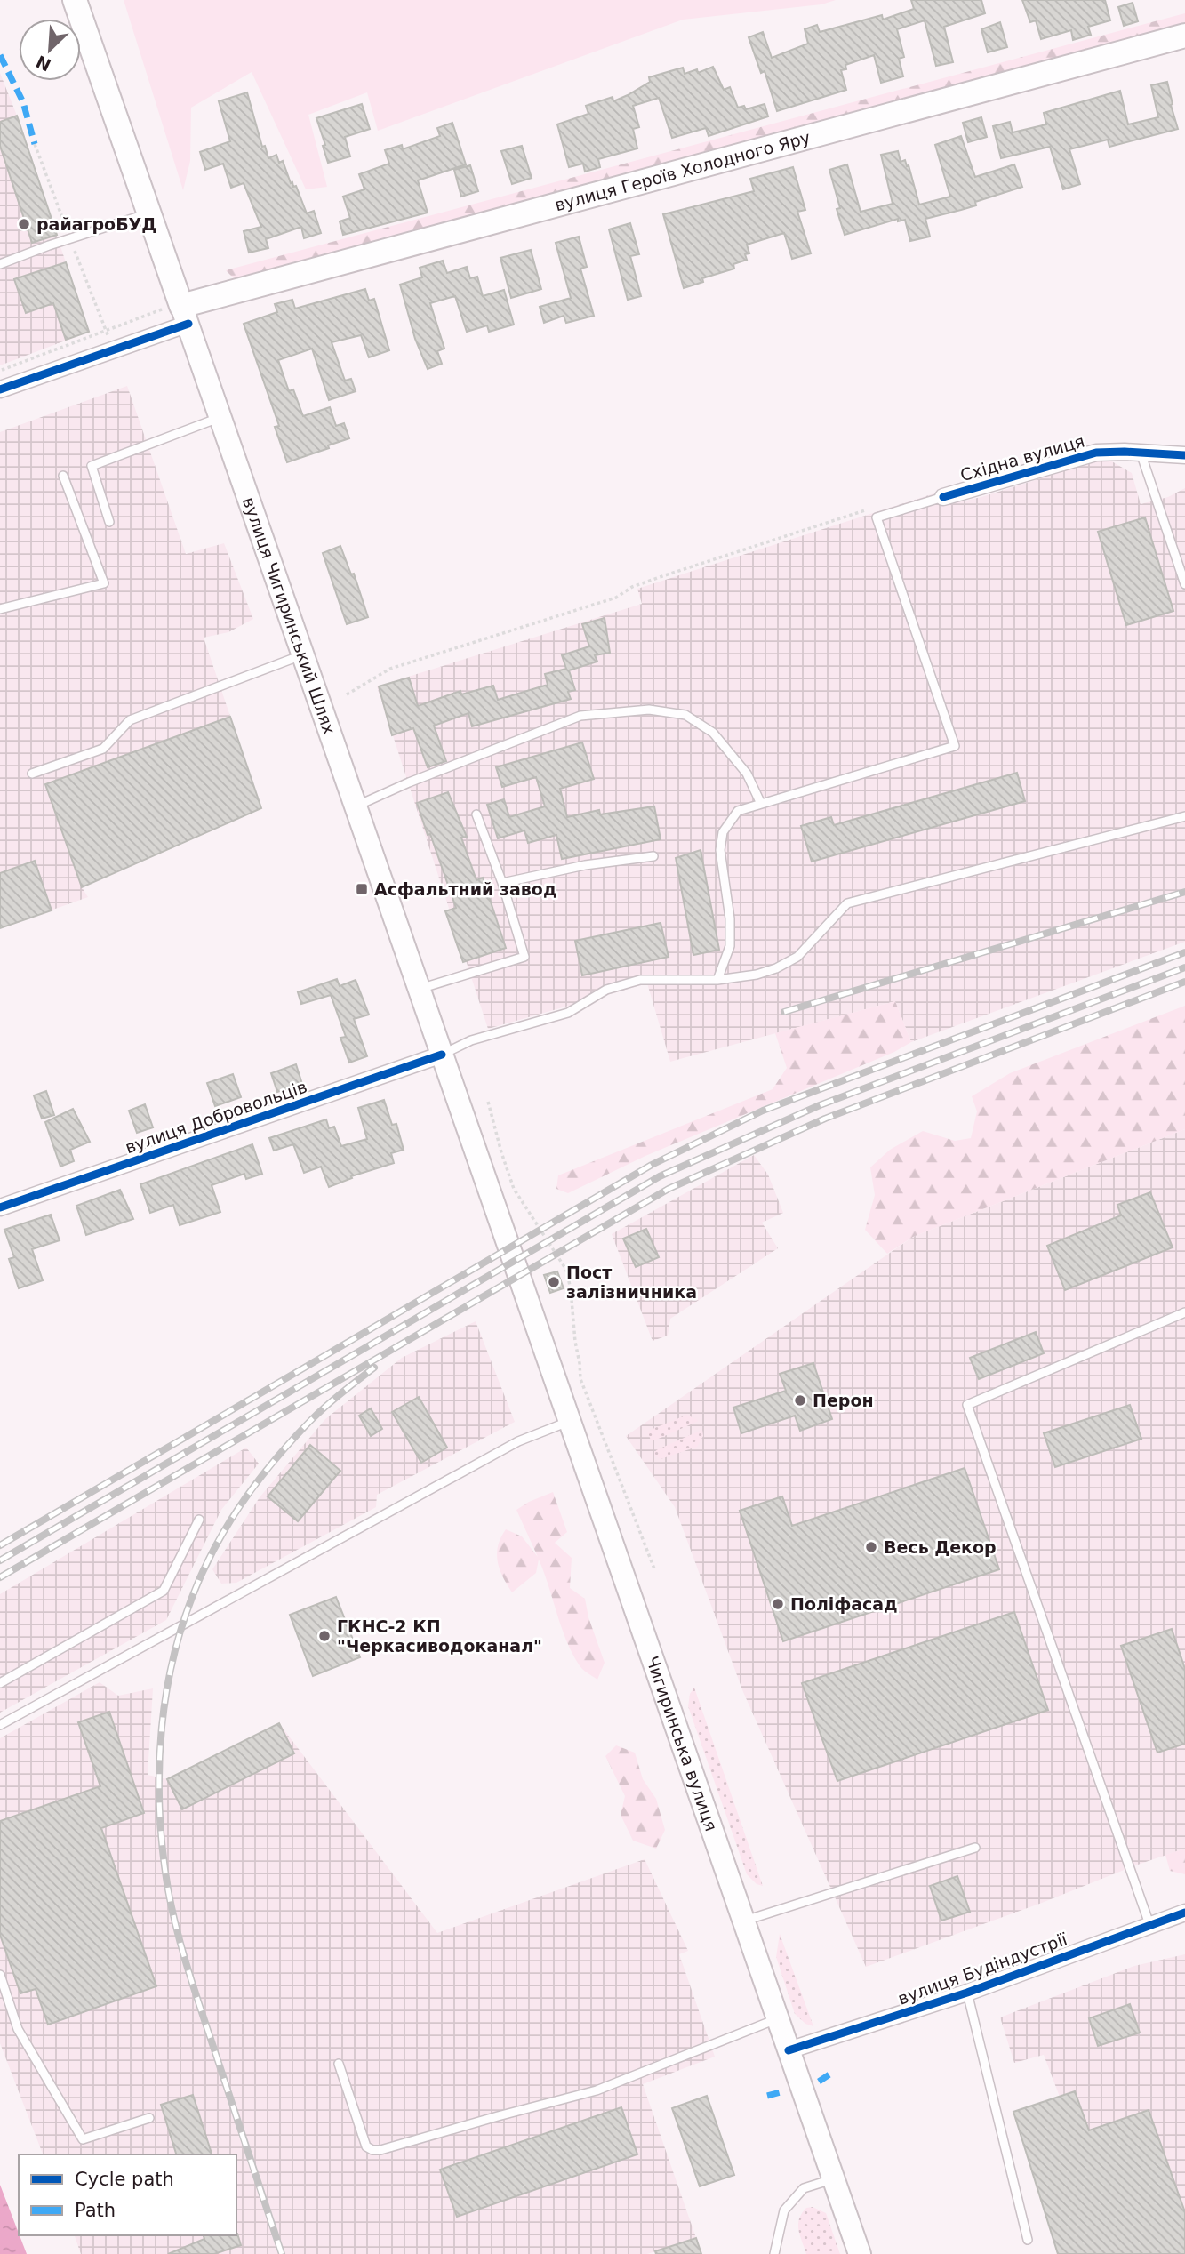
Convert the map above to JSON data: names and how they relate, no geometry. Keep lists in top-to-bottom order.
{
  "streets": {
    "main road": ["вулиця Героїв Холодного Яру", "вулиця Чигиринський Шлях", "Чигиринська вулиця"],
    "street": ["Східна вулиця", "вулиця Добровольців", "вулиця Будіндустрії"]
  },
  "crossings": [
    ["вулиця Героїв Холодного Яру", "вулиця Чигиринський Шлях"],
    ["вулиця Чигиринський Шлях", "вулиця Добровольців"],
    ["вулиця Чигиринський Шлях", "Чигиринська вулиця"],
    ["Чигиринська вулиця", "вулиця Будіндустрії"]
  ],
  "places": {
    "other": [
      "райагроБУД",
      "Пост залізничника",
      "Перон",
      "Весь Декор",
      "Поліфасад",
      "ГКНС-2 КП \"Черкасиводоканал\""
    ],
    "transit": ["Асфальтний завод"]
  },
  "legend": ["Cycle path", "Path"],
  "north": "bottom left"
}
